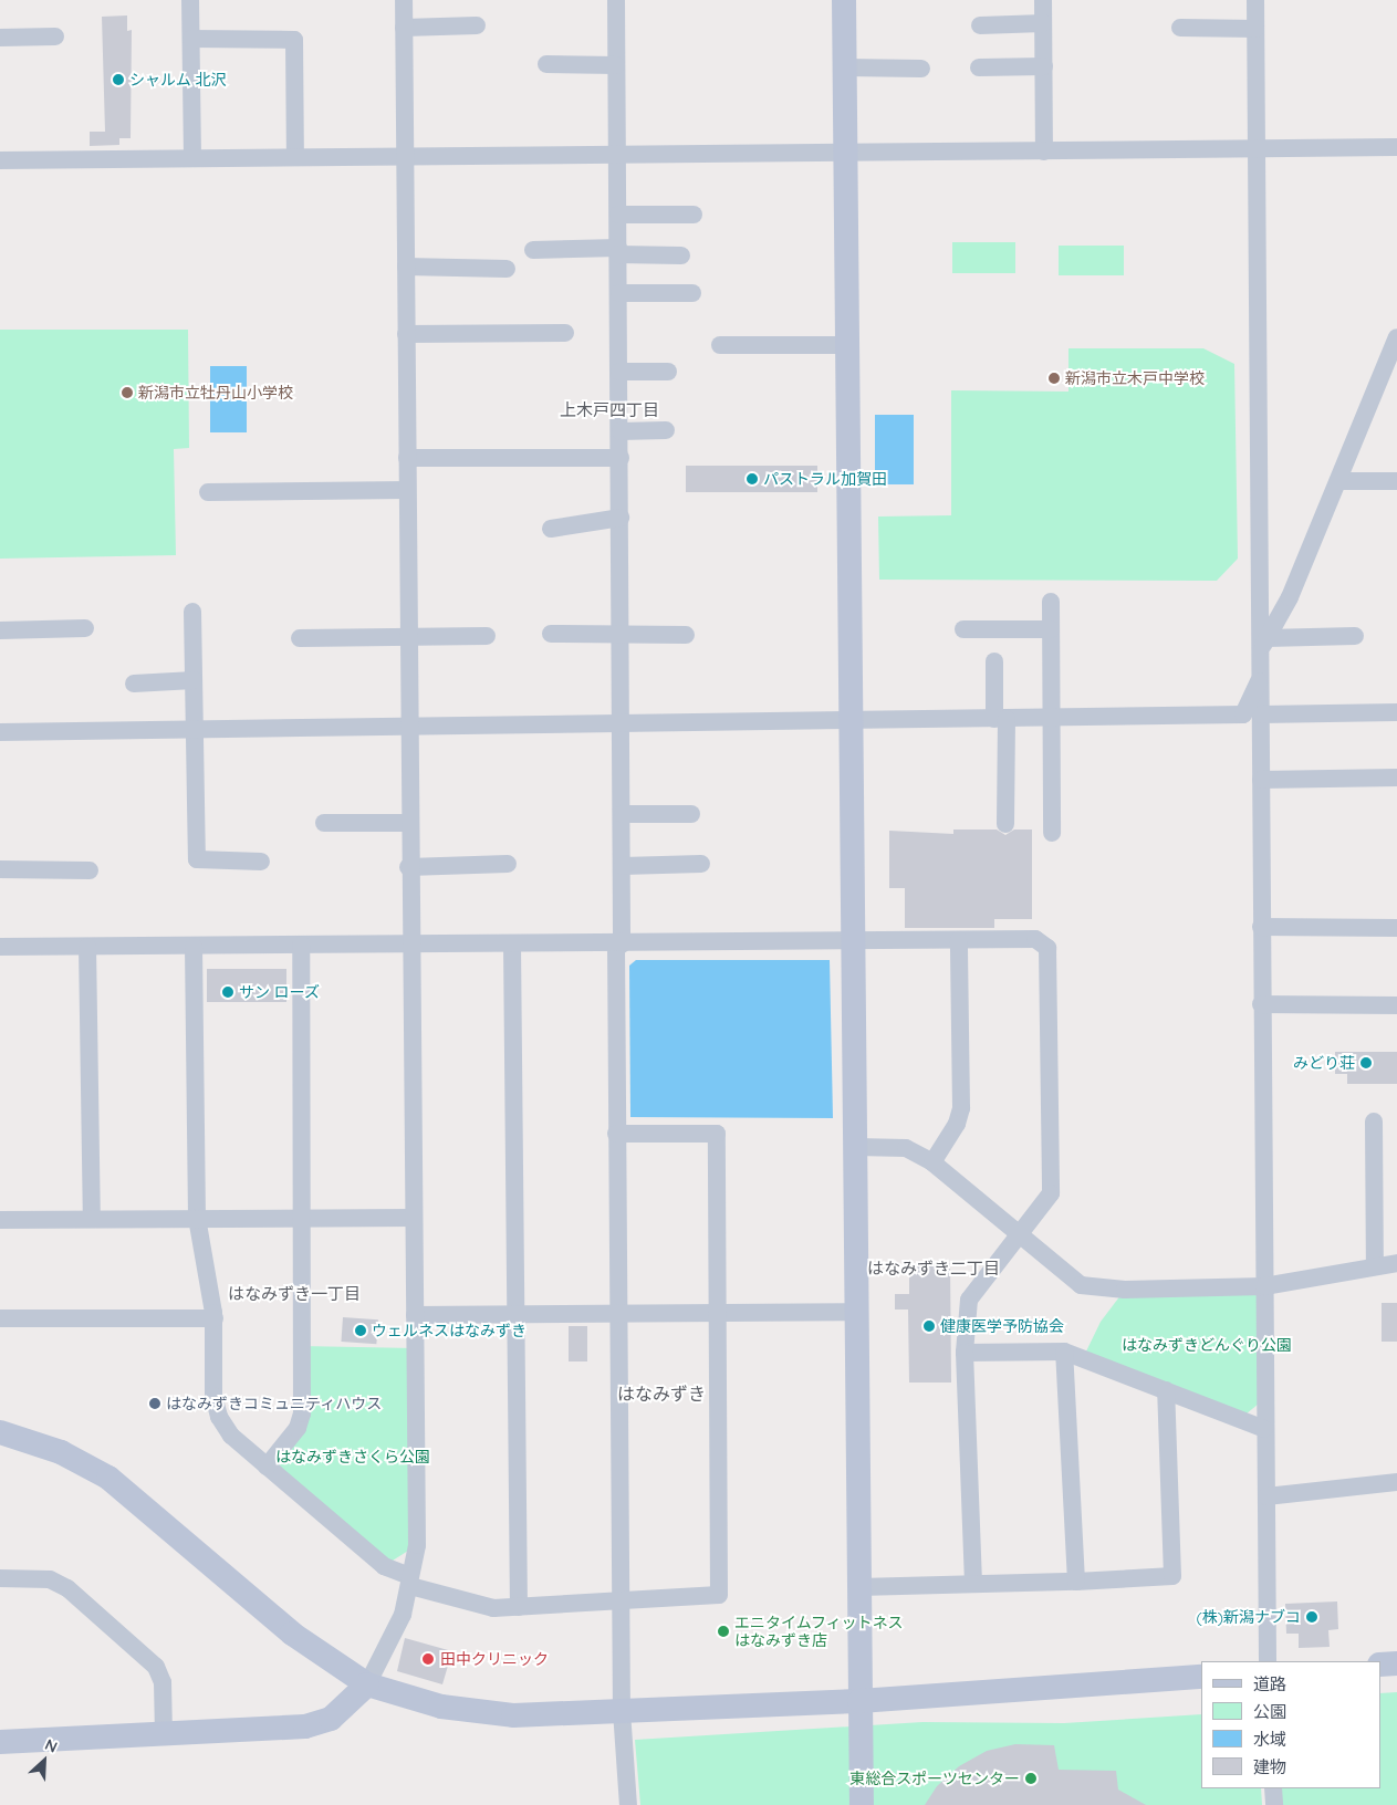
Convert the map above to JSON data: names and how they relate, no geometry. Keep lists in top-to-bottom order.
{
  "districts": [
    "上木戸四丁目",
    "はなみずき二丁目",
    "はなみずき一丁目",
    "はなみずき"
  ],
  "parks": ["はなみずきどんぐり公園", "はなみずきさくら公園"],
  "places": [
    "シャルム 北沢",
    "新潟市立木戸中学校",
    "新潟市立牡丹山小学校",
    "パストラル加賀田",
    "サン ローズ",
    "みどり荘",
    "健康医学予防協会",
    "ウェルネスはなみずき",
    "はなみずきコミュニティハウス",
    "(株)新潟ナブコ",
    "エニタイムフィットネス はなみずき店",
    "田中クリニック",
    "東総合スポーツセンター"
  ],
  "legend": [
    "道路",
    "公園",
    "水域",
    "建物"
  ],
  "north": "top right"
}
